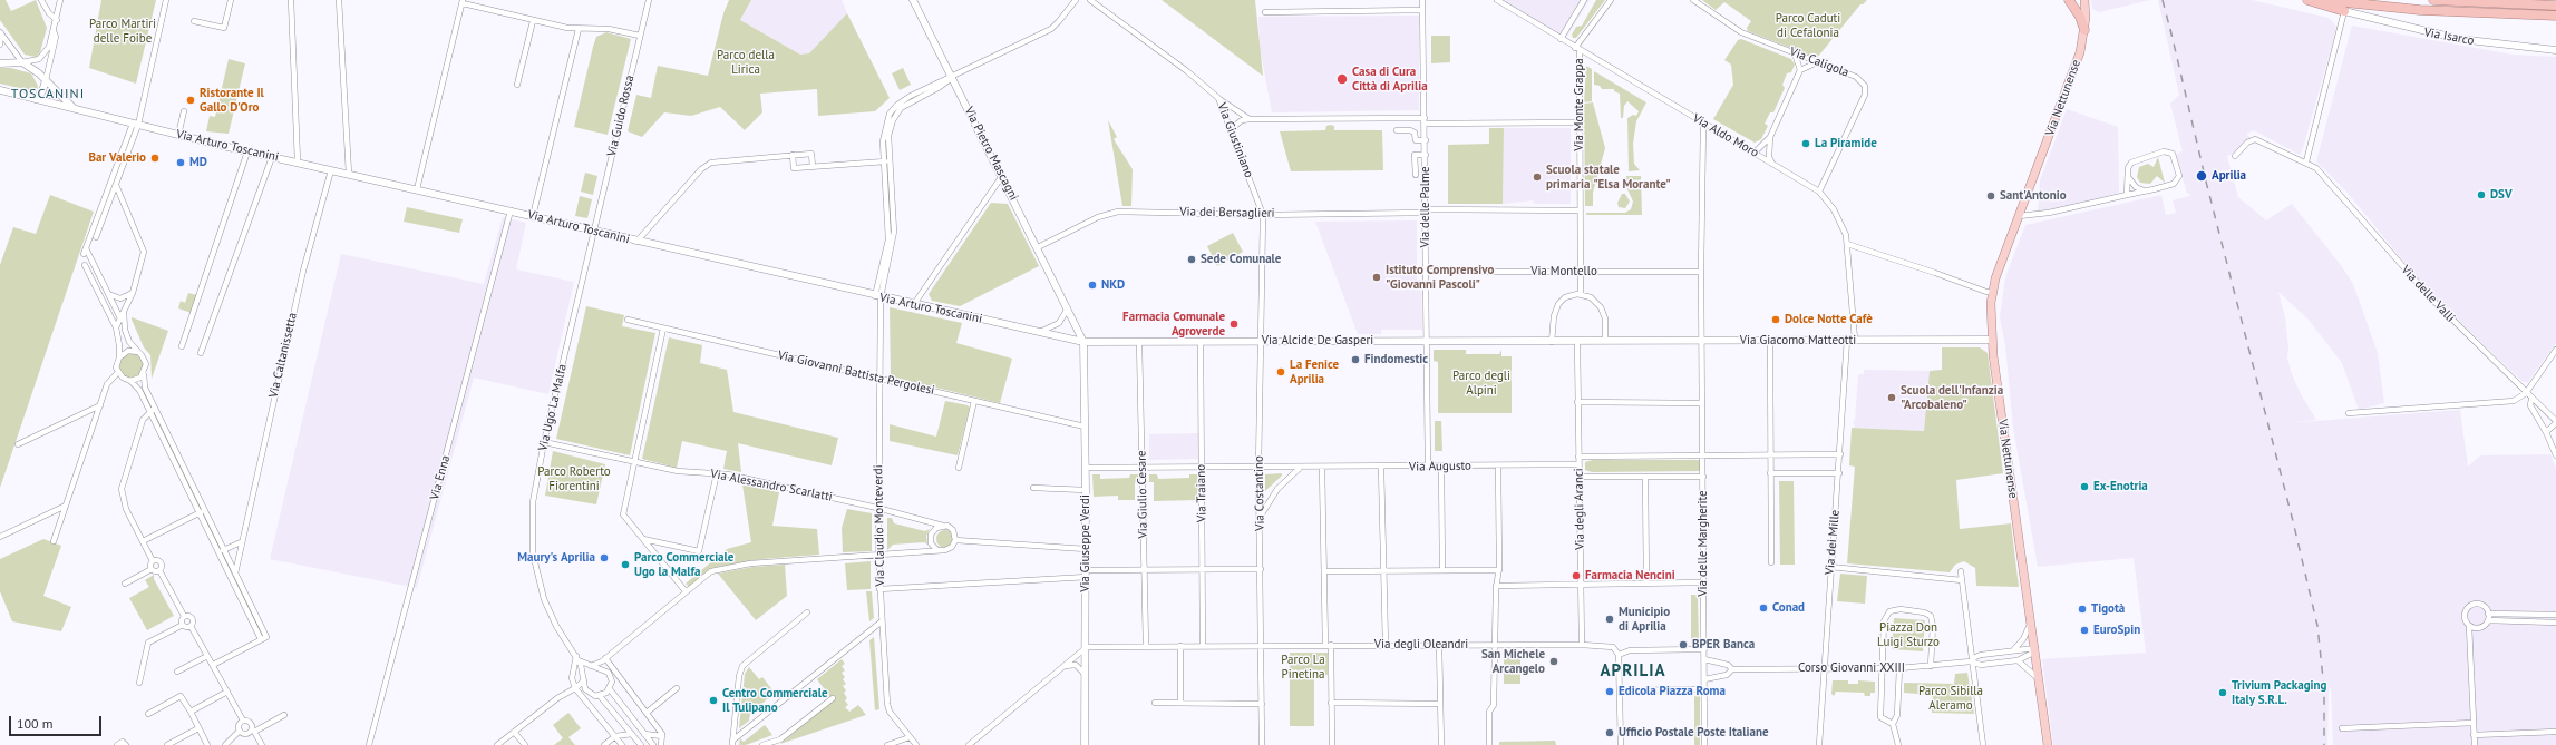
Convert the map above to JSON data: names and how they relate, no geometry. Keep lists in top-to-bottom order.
{
  "streets": {
    "main road": ["Via Nettunense"],
    "street": [
      "Via Isarco",
      "Via Caligola",
      "Via Monte Grappa",
      "Via Guido Rossa",
      "Via Aldo Moro",
      "Via Giustiniano",
      "Via Arturo Toscanini",
      "Via Pietro Mascagni",
      "Via delle Palme",
      "Via dei Bersaglieri",
      "Via Montello",
      "Via delle Valli",
      "Via Alcide De Gasperi",
      "Via Giacomo Matteotti",
      "Via Caltanissetta",
      "Via Giovanni Battista Pergolesi",
      "Via Ugo La Malfa",
      "Via Augusto",
      "Via Enna",
      "Via Alessandro Scarlatti",
      "Via Traiano",
      "Via Costantino",
      "Via Giulio Cesare",
      "Via degli Aranci",
      "Via Claudio Monteverdi",
      "Via dei Mille",
      "Via Giuseppe Verdi",
      "Via delle Margherite",
      "Via degli Oleandri",
      "Corso Giovanni XXIII"
    ]
  },
  "crossings": [
    ["Via Caligola", "Via Aldo Moro"],
    ["Via Nettunense", "Via Giacomo Matteotti"],
    ["Via Nettunense", "Corso Giovanni XXIII"],
    ["Via Monte Grappa", "Via Aldo Moro"],
    ["Via Monte Grappa", "Via dei Bersaglieri"],
    ["Via Monte Grappa", "Via Montello"],
    ["Via Monte Grappa", "Via Alcide De Gasperi"],
    ["Via Monte Grappa", "Via Giacomo Matteotti"],
    ["Via Monte Grappa", "Via degli Aranci"],
    ["Via Guido Rossa", "Via Arturo Toscanini"],
    ["Via Guido Rossa", "Via Ugo La Malfa"],
    ["Via Aldo Moro", "Via Giacomo Matteotti"],
    ["Via Aldo Moro", "Via delle Margherite"],
    ["Via Giustiniano", "Via dei Bersaglieri"],
    ["Via Giustiniano", "Via Alcide De Gasperi"],
    ["Via Giustiniano", "Via Costantino"],
    ["Via Arturo Toscanini", "Via Pietro Mascagni"],
    ["Via Arturo Toscanini", "Via Alcide De Gasperi"],
    ["Via Arturo Toscanini", "Via Caltanissetta"],
    ["Via Arturo Toscanini", "Via Ugo La Malfa"],
    ["Via Arturo Toscanini", "Via Enna"],
    ["Via Arturo Toscanini", "Via Claudio Monteverdi"],
    ["Via Arturo Toscanini", "Via Giuseppe Verdi"],
    ["Via Pietro Mascagni", "Via dei Bersaglieri"],
    ["Via Pietro Mascagni", "Via Alcide De Gasperi"],
    ["Via Pietro Mascagni", "Via Claudio Monteverdi"],
    ["Via Pietro Mascagni", "Via Giuseppe Verdi"],
    ["Via delle Palme", "Via dei Bersaglieri"],
    ["Via delle Palme", "Via Montello"],
    ["Via delle Palme", "Via Alcide De Gasperi"],
    ["Via delle Palme", "Via Augusto"],
    ["Via Montello", "Via delle Margherite"],
    ["Via Alcide De Gasperi", "Via Giacomo Matteotti"],
    ["Via Alcide De Gasperi", "Via Traiano"],
    ["Via Alcide De Gasperi", "Via Costantino"],
    ["Via Alcide De Gasperi", "Via Giulio Cesare"],
    ["Via Alcide De Gasperi", "Via degli Aranci"],
    ["Via Alcide De Gasperi", "Via Giuseppe Verdi"],
    ["Via Giacomo Matteotti", "Via degli Aranci"],
    ["Via Giacomo Matteotti", "Via dei Mille"],
    ["Via Giacomo Matteotti", "Via delle Margherite"],
    ["Via Giovanni Battista Pergolesi", "Via Claudio Monteverdi"],
    ["Via Giovanni Battista Pergolesi", "Via Giuseppe Verdi"],
    ["Via Ugo La Malfa", "Via Alessandro Scarlatti"],
    ["Via Augusto", "Via Traiano"],
    ["Via Augusto", "Via Costantino"],
    ["Via Augusto", "Via Giulio Cesare"],
    ["Via Augusto", "Via degli Aranci"],
    ["Via Augusto", "Via Giuseppe Verdi"],
    ["Via Alessandro Scarlatti", "Via Claudio Monteverdi"],
    ["Via Traiano", "Via degli Oleandri"],
    ["Via Costantino", "Via degli Oleandri"],
    ["Via Giulio Cesare", "Via degli Oleandri"],
    ["Via degli Aranci", "Via degli Oleandri"],
    ["Via dei Mille", "Corso Giovanni XXIII"],
    ["Via Giuseppe Verdi", "Via degli Oleandri"]
  ],
  "districts": ["TOSCANINI", "APRILIA"],
  "parks": [
    "Parco Caduti di Cefalonia",
    "Parco Martiri delle Foibe",
    "Parco della Lirica",
    "Parco degli Alpini",
    "Parco Roberto Fiorentini",
    "Piazza Don Luigi Sturzo",
    "Parco La Pinetina",
    "Parco Sibilla Aleramo"
  ],
  "places": [
    "Casa di Cura Città di Aprilia",
    "Ristorante Il Gallo D'Oro",
    "La Piramide",
    "Bar Valerio",
    "MD",
    "Aprilia",
    "Scuola statale primaria \"Elsa Morante\"",
    "DSV",
    "Sant'Antonio",
    "Sede Comunale",
    "Istituto Comprensivo \"Giovanni Pascoli\"",
    "NKD",
    "Dolce Notte Cafè",
    "Farmacia Comunale Agroverde",
    "Findomestic",
    "La Fenice Aprilia",
    "Scuola dell'Infanzia \"Arcobaleno\"",
    "Ex-Enotria",
    "Maury's Aprilia",
    "Parco Commerciale Ugo la Malfa",
    "Farmacia Nencini",
    "Conad",
    "Tigotà",
    "Municipio di Aprilia",
    "EuroSpin",
    "BPER Banca",
    "San Michele Arcangelo",
    "Edicola Piazza Roma",
    "Trivium Packaging Italy S.R.L.",
    "Centro Commerciale Il Tulipano",
    "Ufficio Postale Poste Italiane"
  ],
  "scale_bar": "100 m"
}
